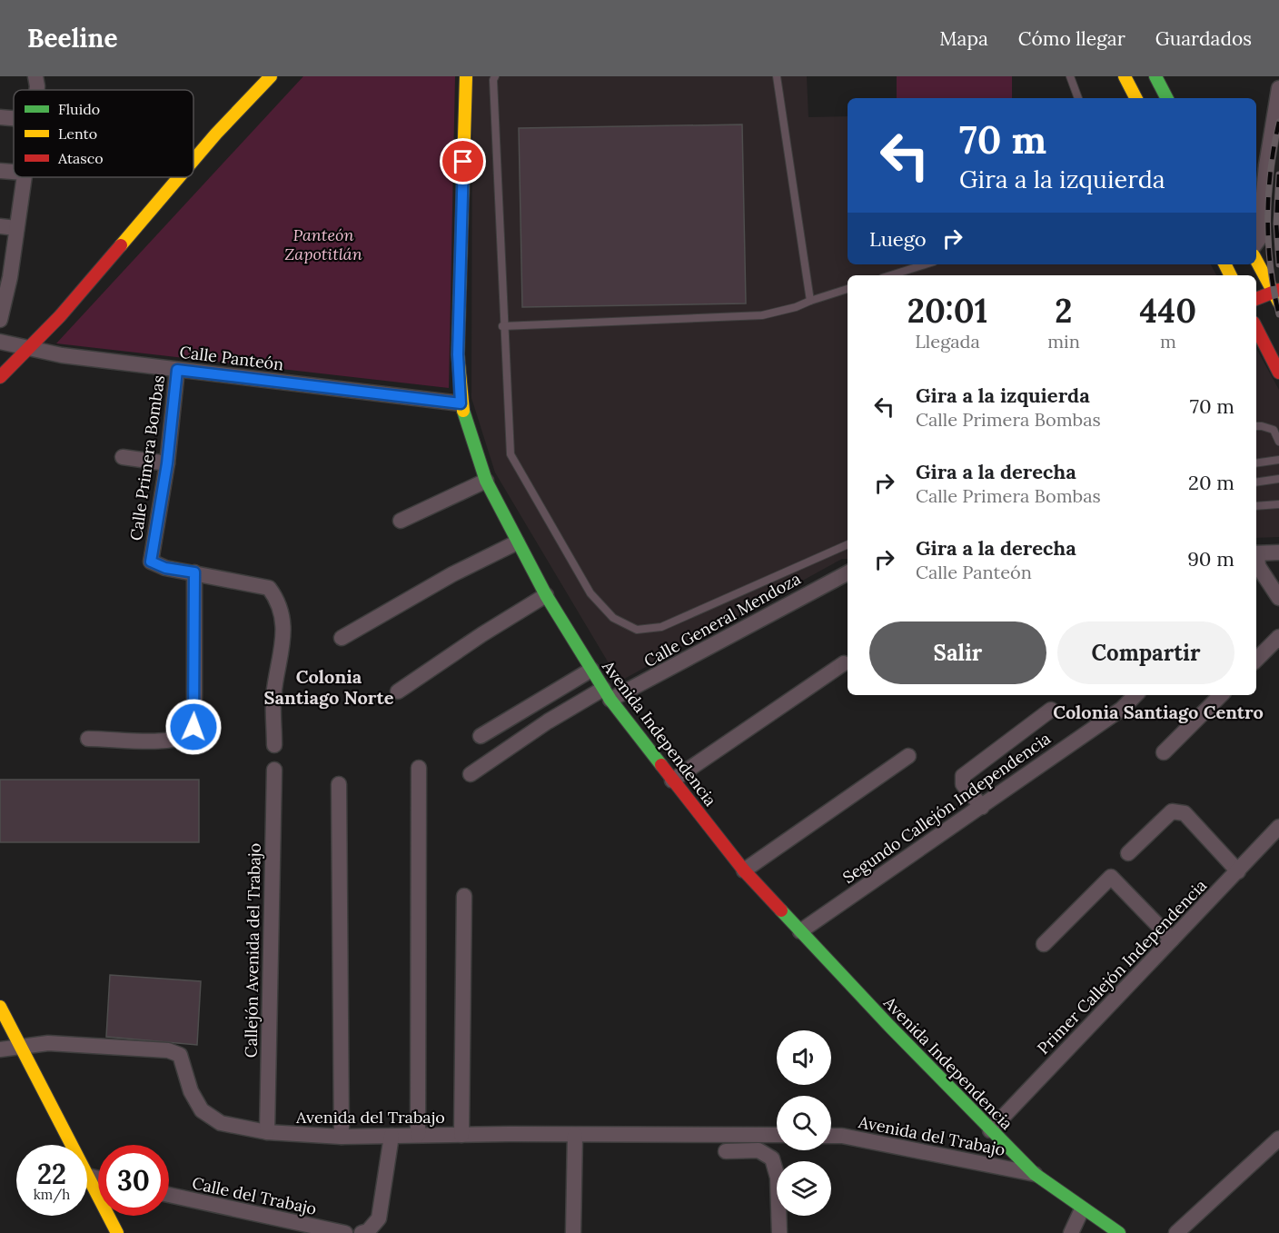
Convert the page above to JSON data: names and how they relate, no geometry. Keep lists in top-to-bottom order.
{
  "streets": {
    "street": [
      "Calle Panteón",
      "Calle Primera Bombas",
      "Calle General Mendoza",
      "Avenida Independencia",
      "Segundo Callejón Independencia",
      "Callejón Avenida del Trabajo",
      "Primer Callejón Independencia",
      "Avenida del Trabajo",
      "Calle del Trabajo"
    ]
  },
  "crossings": [
    ["Calle Panteón", "Calle Primera Bombas"],
    ["Calle Panteón", "Avenida Independencia"],
    ["Calle General Mendoza", "Avenida Independencia"],
    ["Avenida Independencia", "Segundo Callejón Independencia"],
    ["Avenida Independencia", "Primer Callejón Independencia"],
    ["Avenida Independencia", "Avenida del Trabajo"],
    ["Callejón Avenida del Trabajo", "Avenida del Trabajo"]
  ],
  "districts": ["Colonia Santiago Norte", "Colonia Santiago Centro"],
  "parks": ["Panteón Zapotitlán"],
  "legend": ["Fluido", "Lento", "Atasco"],
  "page": {
    "header": "Beeline",
    "nav": ["Mapa", "Cómo llegar", "Guardados"],
    "turn": ["70 m", "Gira a la izquierda"],
    "then": "Luego",
    "eta": [
      "20:01",
      "Llegada",
      "2",
      "min",
      "440",
      "m"
    ],
    "list": [
      {
        "name": "Gira a la izquierda",
        "note": "Calle Primera Bombas",
        "value": "70 m"
      },
      {
        "name": "Gira a la derecha",
        "note": "Calle Primera Bombas",
        "value": "20 m"
      },
      {
        "name": "Gira a la derecha",
        "note": "Calle Panteón",
        "value": "90 m"
      }
    ],
    "buttons": ["Salir", "Compartir"],
    "speed": "22 km/h",
    "limit": "30"
  }
}
